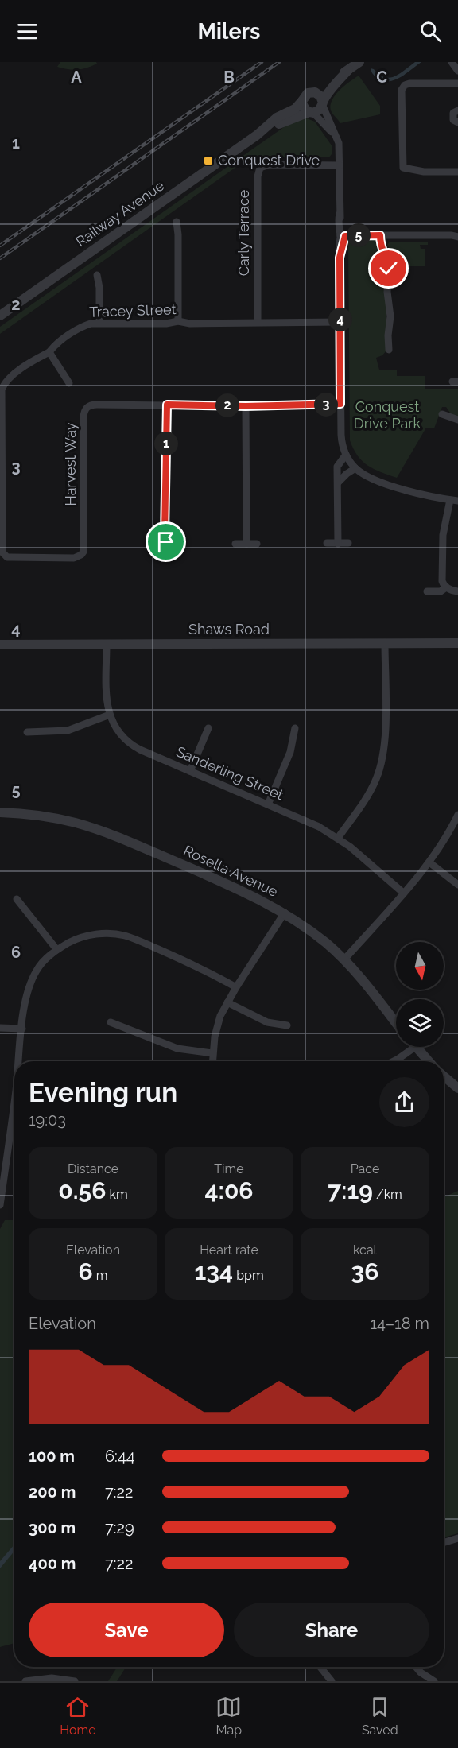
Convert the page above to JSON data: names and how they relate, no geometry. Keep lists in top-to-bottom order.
{
  "streets": {
    "street": [
      "Railway Avenue",
      "Carly Terrace",
      "Tracey Street",
      "Harvest Way",
      "Shaws Road",
      "Sanderling Street",
      "Rosella Avenue"
    ]
  },
  "crossings": [
    ["Carly Terrace", "Tracey Street"],
    ["Tracey Street", "Harvest Way"],
    ["Shaws Road", "Sanderling Street"]
  ],
  "parks": ["Conquest Drive Park"],
  "places": {
    "transit": ["Conquest Drive"]
  },
  "north": "bottom",
  "page": {
    "header": "Milers",
    "pins": [
      "5",
      "4",
      "3",
      "2",
      "1"
    ],
    "heading": ["Evening run", "19:03"],
    "stats": [
      ["Distance", "0.56 km"],
      ["Time", "4:06"],
      ["Pace", "7:19 /km"],
      ["Elevation", "6 m"],
      ["Heart rate", "134 bpm"],
      ["kcal", "36"]
    ],
    "chart": ["Elevation", "14–18 m"],
    "list": [
      {
        "name": "100 m",
        "note": "6:44"
      },
      {
        "name": "200 m",
        "note": "7:22"
      },
      {
        "name": "300 m",
        "note": "7:29"
      },
      {
        "name": "400 m",
        "note": "7:22"
      }
    ],
    "buttons": ["Save", "Share"],
    "tabs": ["Home", "Map", "Saved"]
  },
  "grid": {
    "columns": ["A", "B", "C"],
    "rows": [
      "1",
      "2",
      "3",
      "4",
      "5",
      "6"
    ]
  }
}
